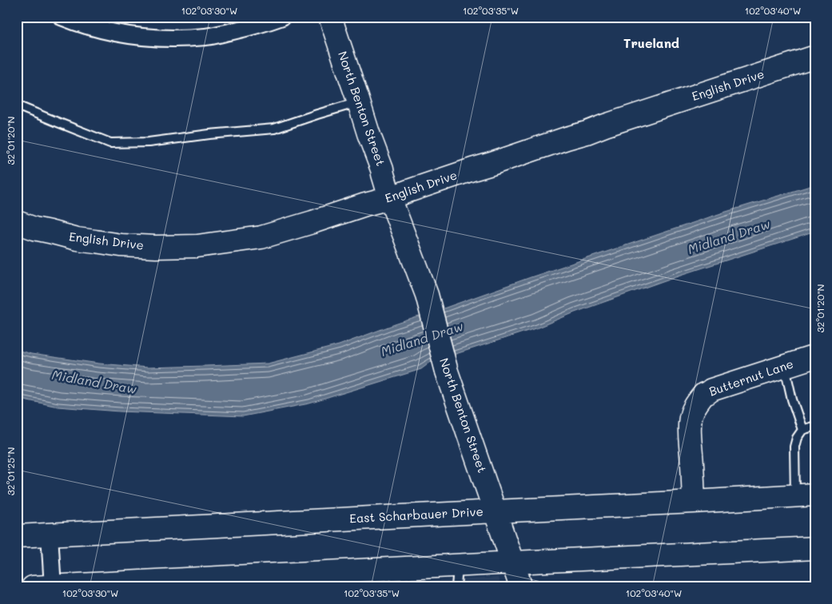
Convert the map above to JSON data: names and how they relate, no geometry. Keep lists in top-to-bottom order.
{
  "streets": {
    "street": [
      "English Drive",
      "North Benton Street",
      "Butternut Lane",
      "East Scharbauer Drive"
    ]
  },
  "crossings": [
    ["English Drive", "North Benton Street"],
    ["North Benton Street", "East Scharbauer Drive"],
    ["Butternut Lane", "East Scharbauer Drive"]
  ],
  "districts": ["Trueland"],
  "water": ["Midland Draw"],
  "coordinates": [
    "102°03'30\"W",
    "102°03'35\"W",
    "102°03'40\"W",
    "32°01'20\"N",
    "32°01'25\"N"
  ]
}
